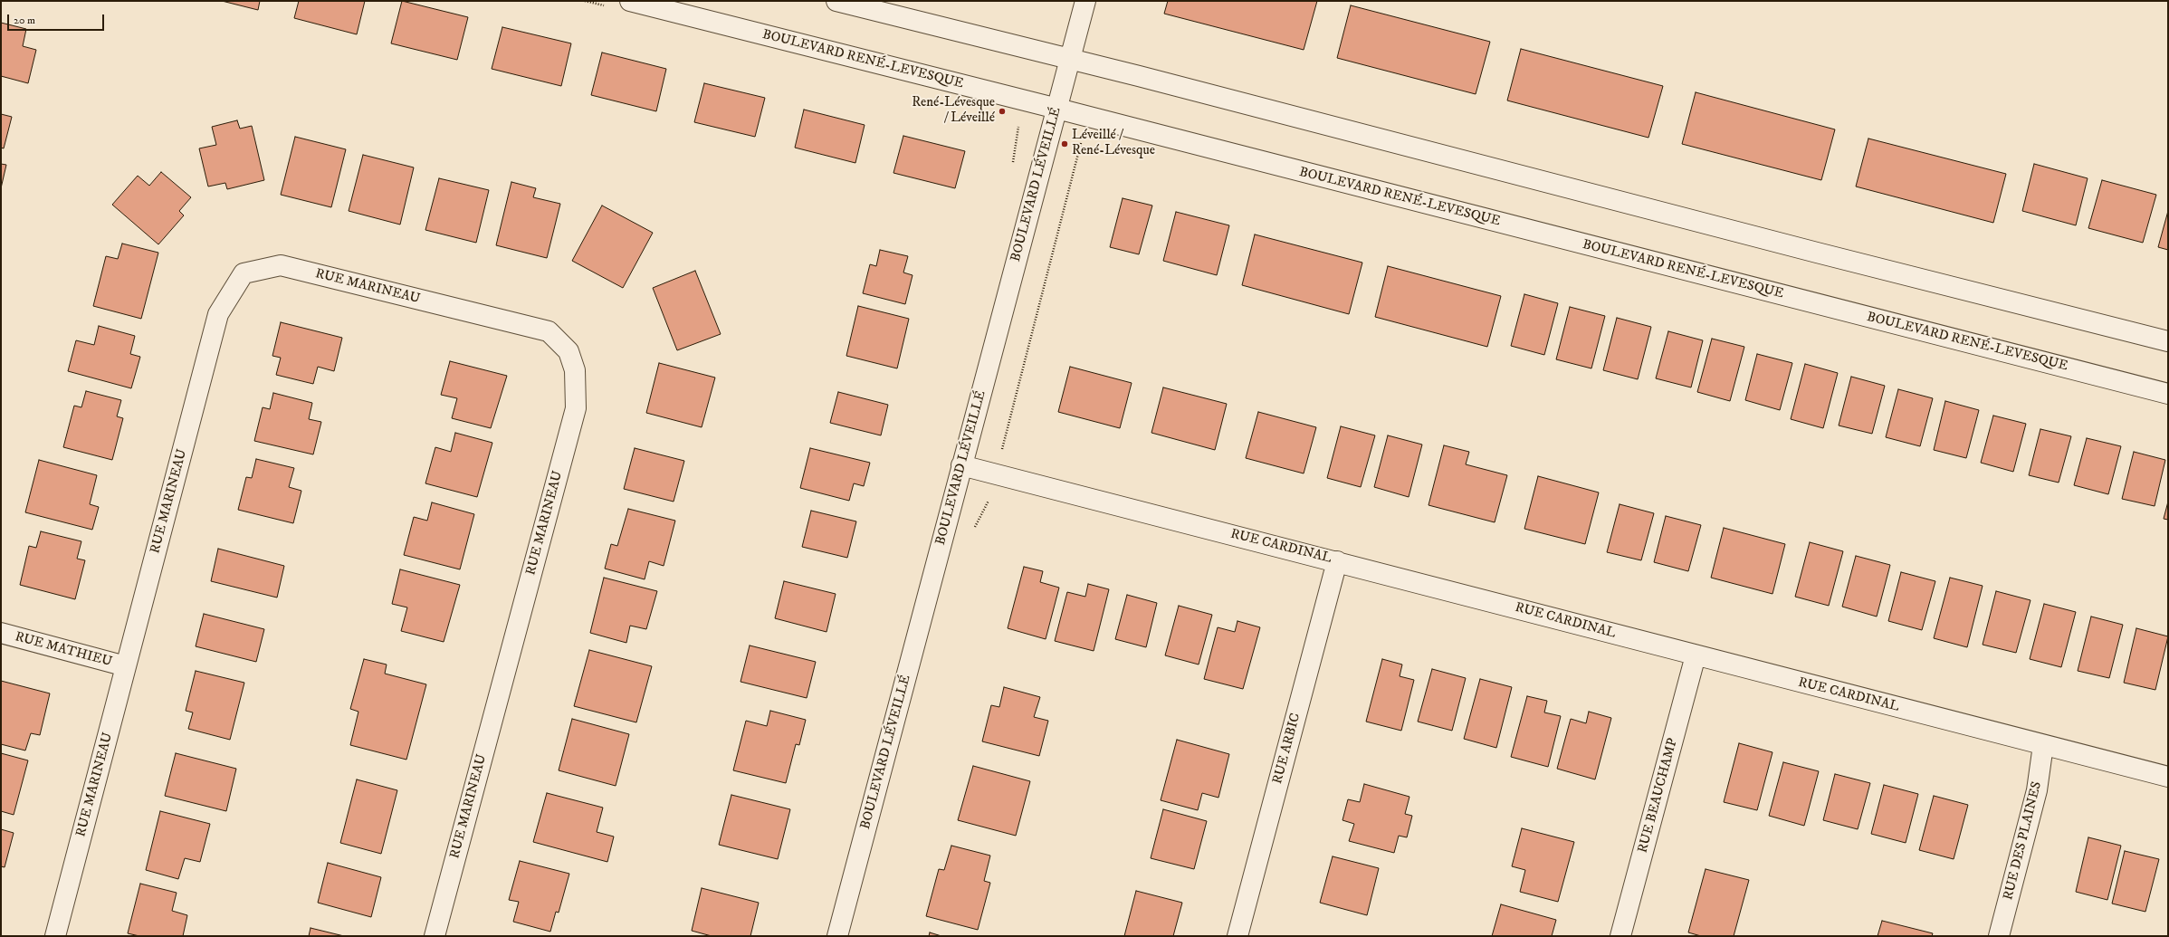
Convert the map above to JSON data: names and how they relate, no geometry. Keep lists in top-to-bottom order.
{
  "streets": {
    "street": [
      "BOULEVARD RENÉ-LEVESQUE",
      "BOULEVARD LÉVEILLÉ",
      "RUE MARINEAU",
      "RUE CARDINAL",
      "RUE MATHIEU",
      "RUE ARBIC",
      "RUE BEAUCHAMP",
      "RUE DES PLAINES"
    ]
  },
  "crossings": [
    ["BOULEVARD RENÉ-LEVESQUE", "BOULEVARD LÉVEILLÉ"],
    ["BOULEVARD LÉVEILLÉ", "RUE CARDINAL"],
    ["RUE MARINEAU", "RUE MATHIEU"],
    ["RUE CARDINAL", "RUE ARBIC"],
    ["RUE CARDINAL", "RUE BEAUCHAMP"],
    ["RUE CARDINAL", "RUE DES PLAINES"]
  ],
  "places": ["René-Lévesque / Léveillé", "Léveillé / René-Lévesque"],
  "scale_bar": "20 m"
}
